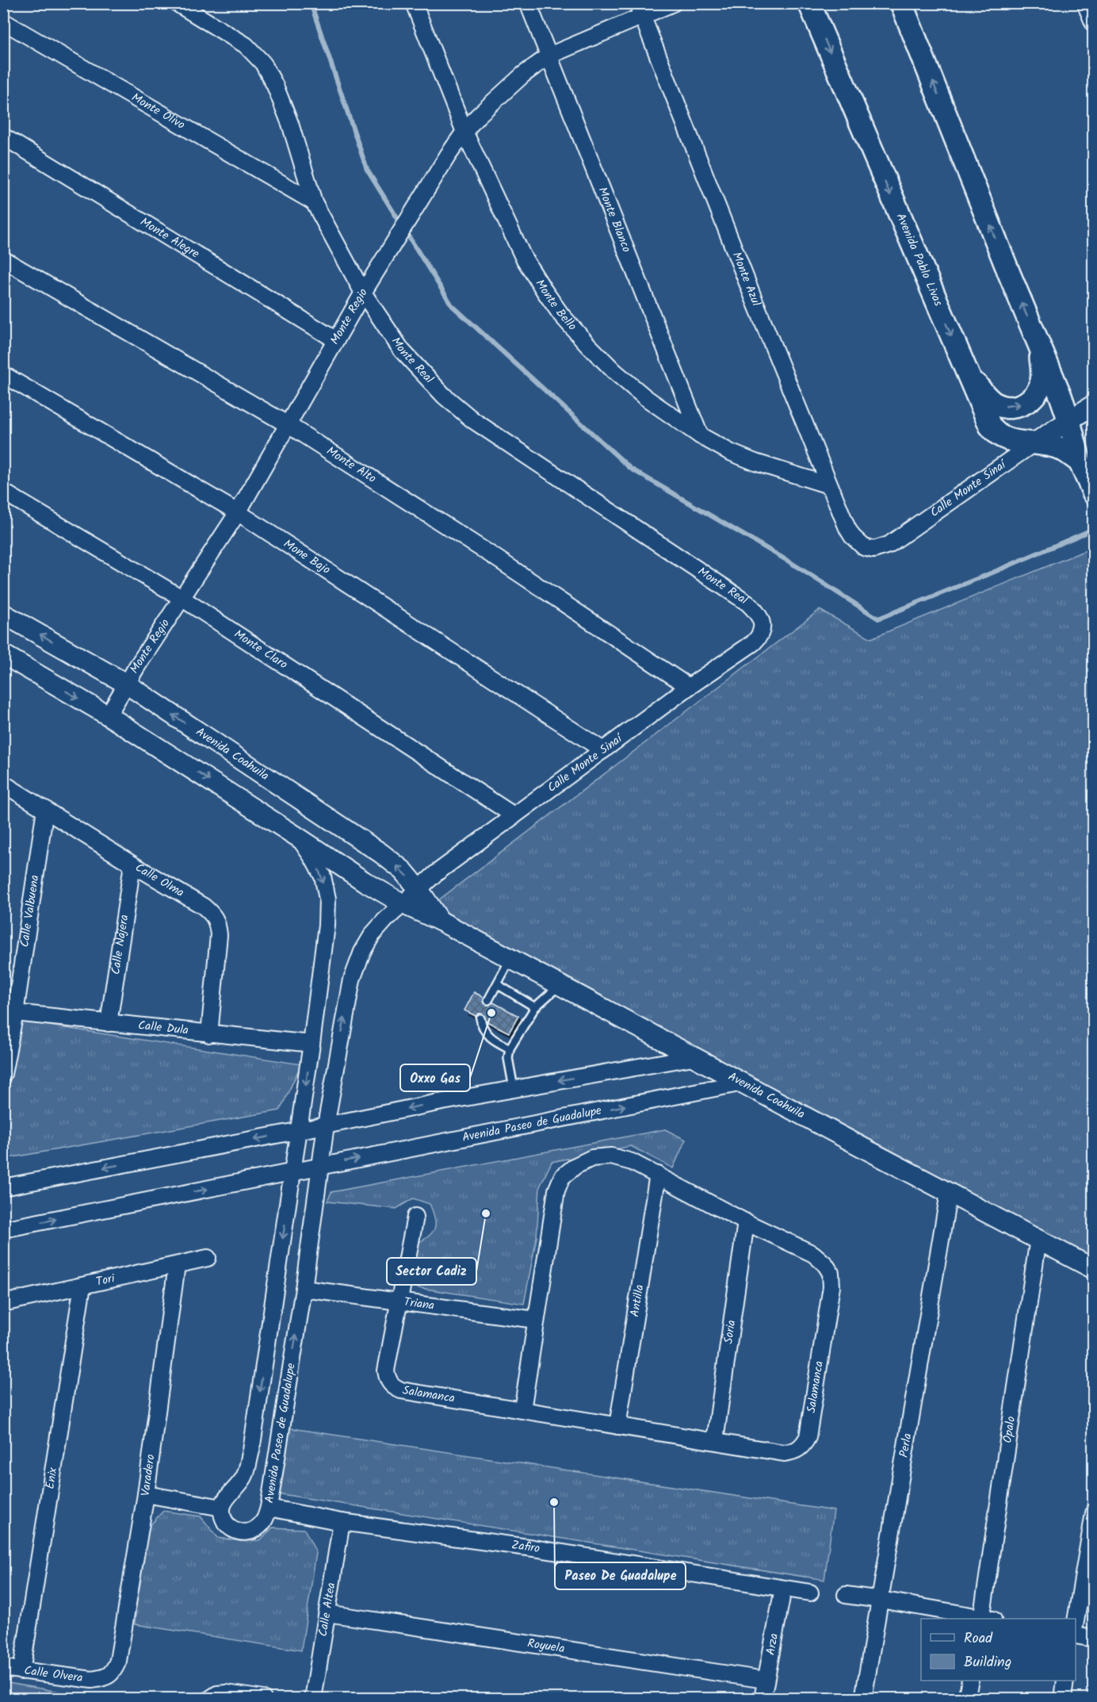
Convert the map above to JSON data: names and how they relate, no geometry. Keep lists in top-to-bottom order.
{
  "streets": {
    "main road": ["Avenida Pablo Livas"],
    "street": [
      "Monte Olivo",
      "Monte Blanco",
      "Monte Alegre",
      "Monte Azul",
      "Monte Bello",
      "Monte Regio",
      "Monte Real",
      "Monte Alto",
      "Calle Monte Sinaí",
      "Mone Bajo",
      "Monte Claro",
      "Avenida Coahuila",
      "Calle Olma",
      "Calle Valbuena",
      "Calle Nájera",
      "Calle Dula",
      "Avenida Paseo de Guadalupe",
      "Tori",
      "Antilla",
      "Triana",
      "Soria",
      "Salamanca",
      "Ópalo",
      "Perla",
      "Varadero",
      "Enix",
      "Zafiro",
      "Calle Altea",
      "Arza",
      "Royuela",
      "Calle Olvera"
    ]
  },
  "crossings": [
    ["Monte Olivo", "Monte Real"],
    ["Monte Blanco", "Monte Bello"],
    ["Monte Blanco", "Monte Regio"],
    ["Monte Alegre", "Monte Regio"],
    ["Avenida Pablo Livas", "Calle Monte Sinaí"],
    ["Monte Azul", "Monte Bello"],
    ["Monte Azul", "Monte Regio"],
    ["Monte Azul", "Calle Monte Sinaí"],
    ["Monte Bello", "Monte Regio"],
    ["Monte Regio", "Monte Real"],
    ["Monte Regio", "Monte Alto"],
    ["Monte Regio", "Mone Bajo"],
    ["Monte Regio", "Monte Claro"],
    ["Monte Regio", "Avenida Coahuila"],
    ["Monte Real", "Calle Monte Sinaí"],
    ["Monte Alto", "Calle Monte Sinaí"],
    ["Calle Monte Sinaí", "Mone Bajo"],
    ["Calle Monte Sinaí", "Monte Claro"],
    ["Calle Monte Sinaí", "Avenida Coahuila"],
    ["Calle Monte Sinaí", "Avenida Paseo de Guadalupe"],
    ["Avenida Coahuila", "Avenida Paseo de Guadalupe"],
    ["Avenida Coahuila", "Ópalo"],
    ["Avenida Coahuila", "Perla"],
    ["Calle Olma", "Calle Valbuena"],
    ["Calle Olma", "Calle Nájera"],
    ["Calle Olma", "Calle Dula"],
    ["Calle Valbuena", "Calle Dula"],
    ["Calle Nájera", "Calle Dula"],
    ["Avenida Paseo de Guadalupe", "Triana"],
    ["Avenida Paseo de Guadalupe", "Zafiro"],
    ["Tori", "Varadero"],
    ["Tori", "Enix"],
    ["Antilla", "Salamanca"],
    ["Triana", "Salamanca"],
    ["Soria", "Salamanca"],
    ["Varadero", "Calle Olvera"],
    ["Enix", "Calle Olvera"],
    ["Zafiro", "Calle Altea"],
    ["Zafiro", "Arza"],
    ["Calle Altea", "Royuela"],
    ["Arza", "Royuela"]
  ],
  "places": ["Oxxo Gas", "Sector Cadiz", "Paseo De Guadalupe"],
  "legend": ["Road", "Building"]
}
